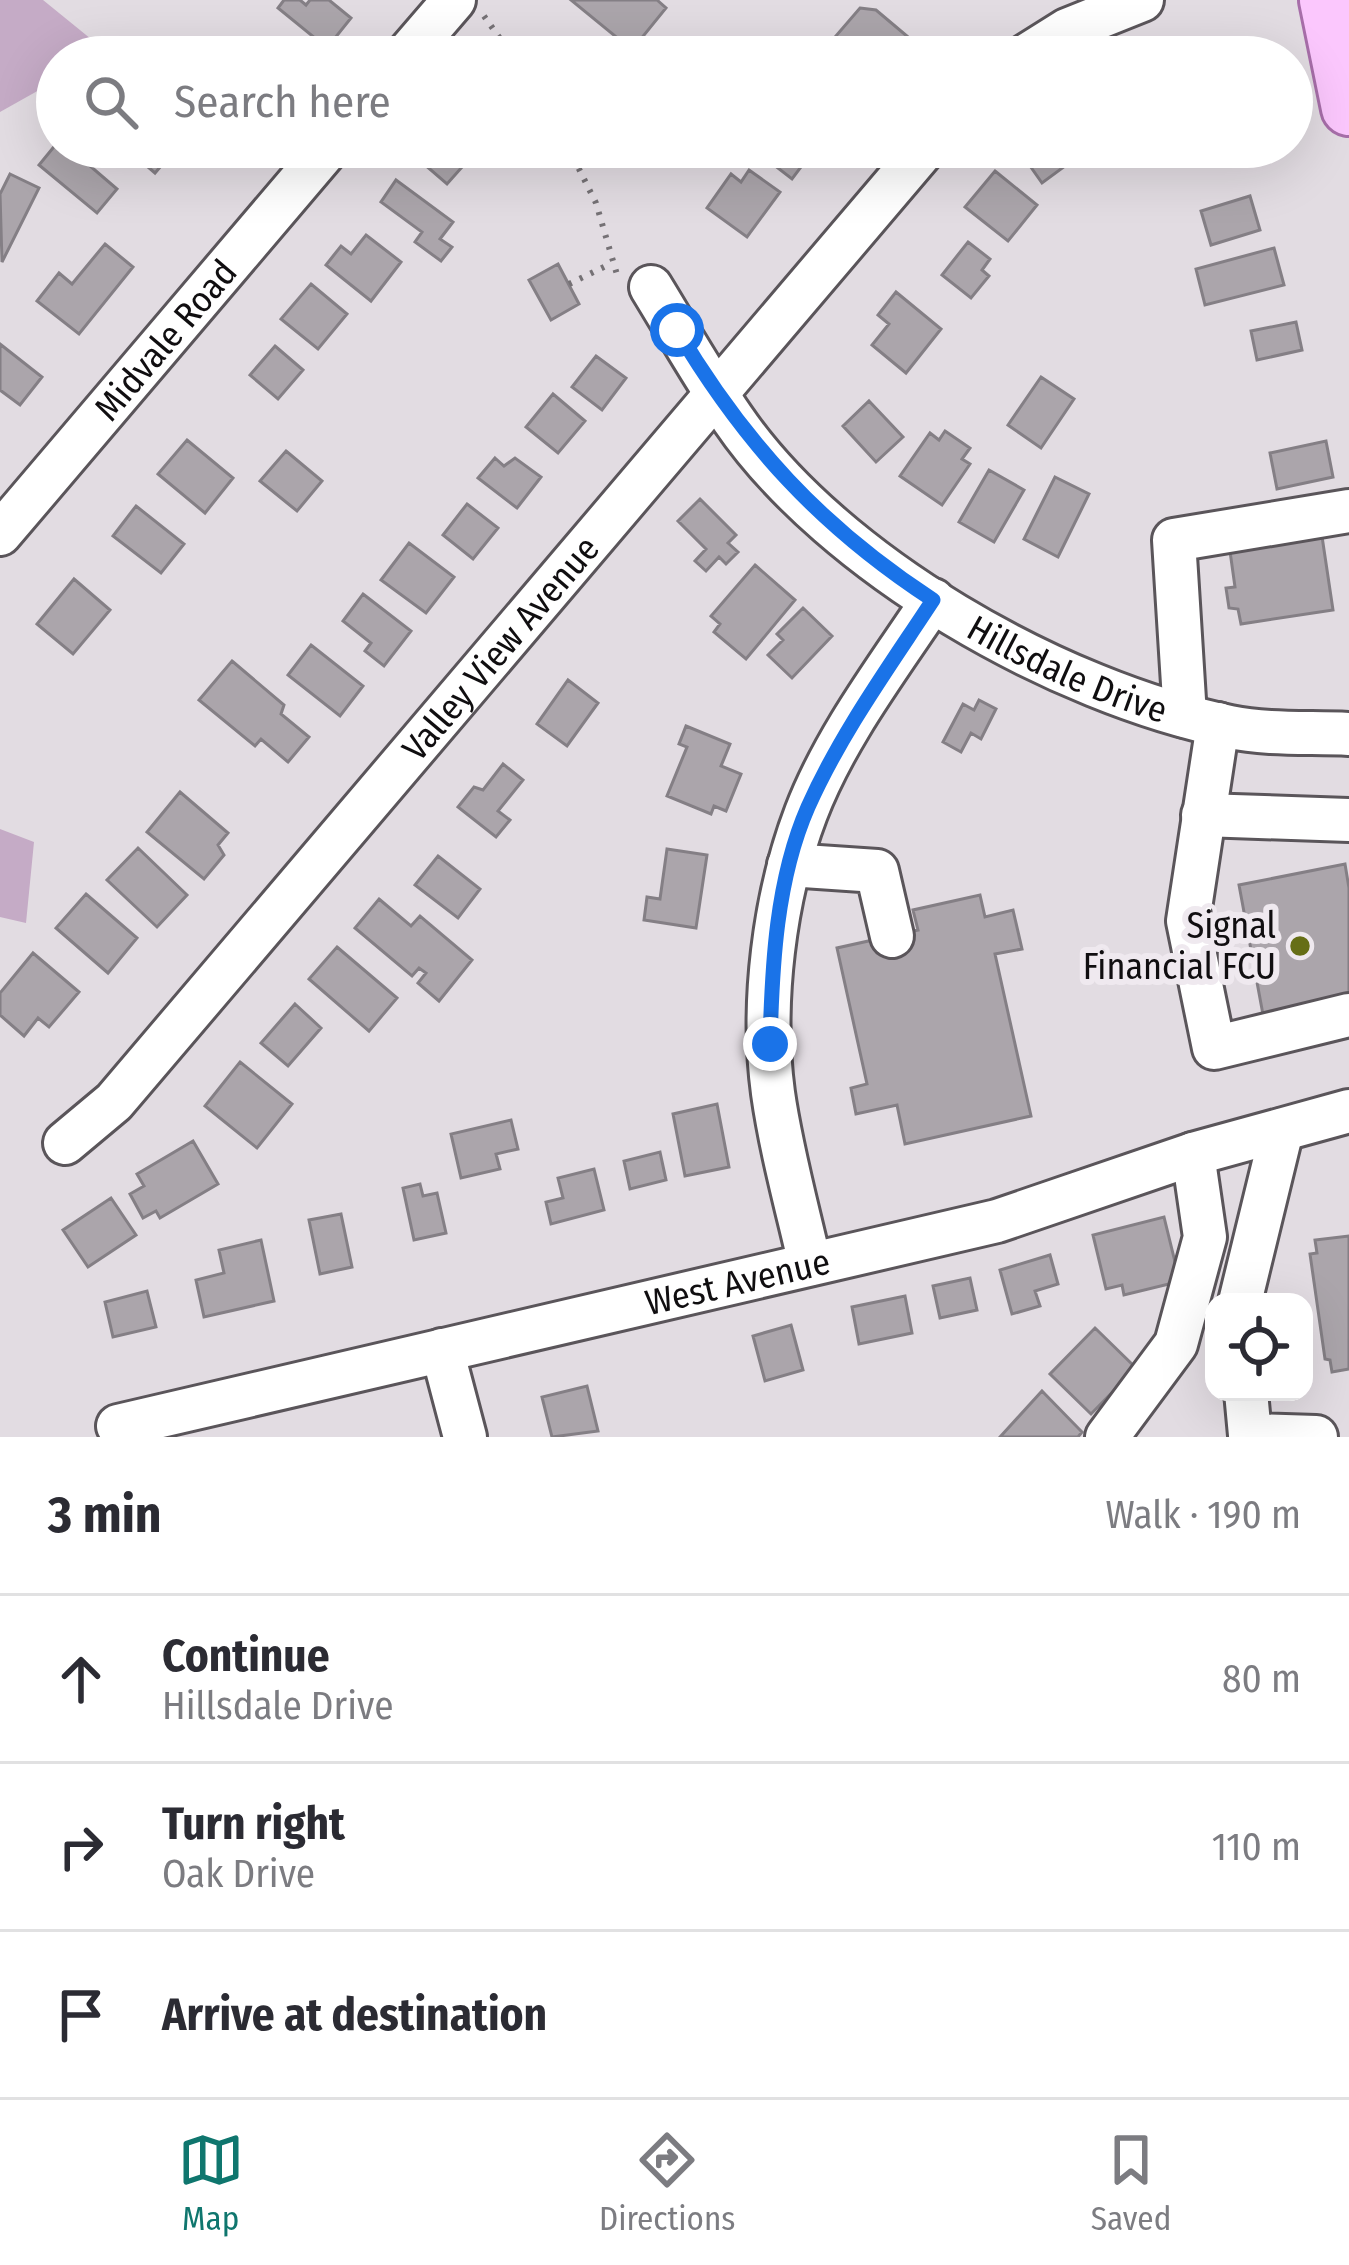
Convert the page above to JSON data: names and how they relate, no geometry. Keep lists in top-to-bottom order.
{
  "streets": {
    "street": [
      "Midvale Road",
      "Valley View Avenue",
      "Hillsdale Drive",
      "West Avenue"
    ]
  },
  "crossings": [
    ["Valley View Avenue", "Hillsdale Drive"]
  ],
  "places": ["Signal Financial FCU"],
  "page": {
    "search": "Search here",
    "heading": ["3 min", "Walk · 190 m"],
    "list": [
      ["Continue", "Hillsdale Drive", "80 m"],
      ["Turn right", "Oak Drive", "110 m"],
      "Arrive at destination"
    ],
    "nav": ["Map", "Directions", "Saved"]
  }
}
